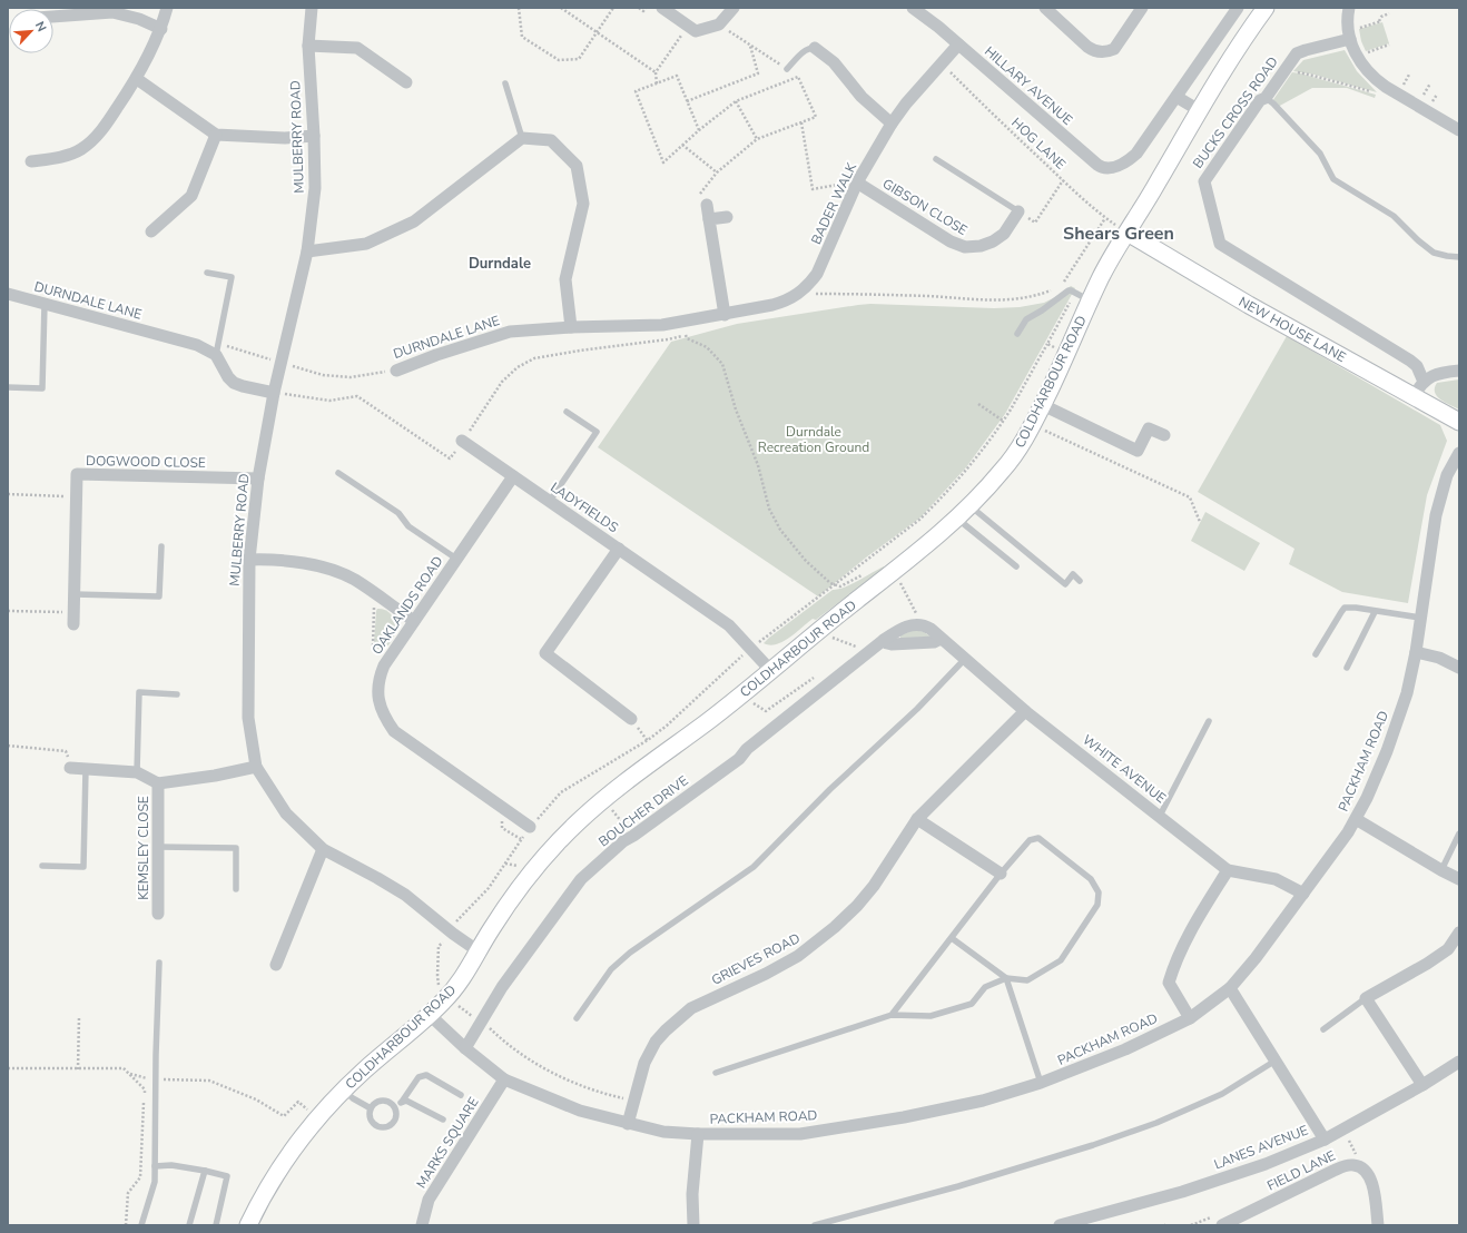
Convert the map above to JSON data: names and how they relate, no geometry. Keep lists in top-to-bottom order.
{
  "streets": {
    "street": [
      "HILLARY AVENUE",
      "BUCKS CROSS ROAD",
      "MULBERRY ROAD",
      "BADER WALK",
      "GIBSON CLOSE",
      "DURNDALE LANE",
      "NEW HOUSE LANE",
      "COLDHARBOUR ROAD",
      "DOGWOOD CLOSE",
      "LADYFIELDS",
      "OAKLANDS ROAD",
      "PACKHAM ROAD",
      "WHITE AVENUE",
      "BOUCHER DRIVE",
      "KEMSLEY CLOSE",
      "GRIEVES ROAD",
      "MARKS SQUARE",
      "LANES AVENUE",
      "FIELD LANE"
    ],
    "path": ["HOG LANE"]
  },
  "crossings": [
    ["HILLARY AVENUE", "BADER WALK"],
    ["MULBERRY ROAD", "DURNDALE LANE"],
    ["MULBERRY ROAD", "COLDHARBOUR ROAD"],
    ["MULBERRY ROAD", "DOGWOOD CLOSE"],
    ["MULBERRY ROAD", "KEMSLEY CLOSE"],
    ["HOG LANE", "BADER WALK"],
    ["HOG LANE", "NEW HOUSE LANE"],
    ["HOG LANE", "COLDHARBOUR ROAD"],
    ["BADER WALK", "GIBSON CLOSE"],
    ["BADER WALK", "DURNDALE LANE"],
    ["NEW HOUSE LANE", "COLDHARBOUR ROAD"],
    ["COLDHARBOUR ROAD", "LADYFIELDS"],
    ["COLDHARBOUR ROAD", "PACKHAM ROAD"],
    ["LADYFIELDS", "OAKLANDS ROAD"],
    ["PACKHAM ROAD", "WHITE AVENUE"],
    ["PACKHAM ROAD", "BOUCHER DRIVE"],
    ["PACKHAM ROAD", "GRIEVES ROAD"],
    ["PACKHAM ROAD", "MARKS SQUARE"],
    ["WHITE AVENUE", "BOUCHER DRIVE"],
    ["WHITE AVENUE", "GRIEVES ROAD"]
  ],
  "districts": ["Shears Green", "Durndale"],
  "parks": ["Durndale Recreation Ground"],
  "north": "top right"
}
